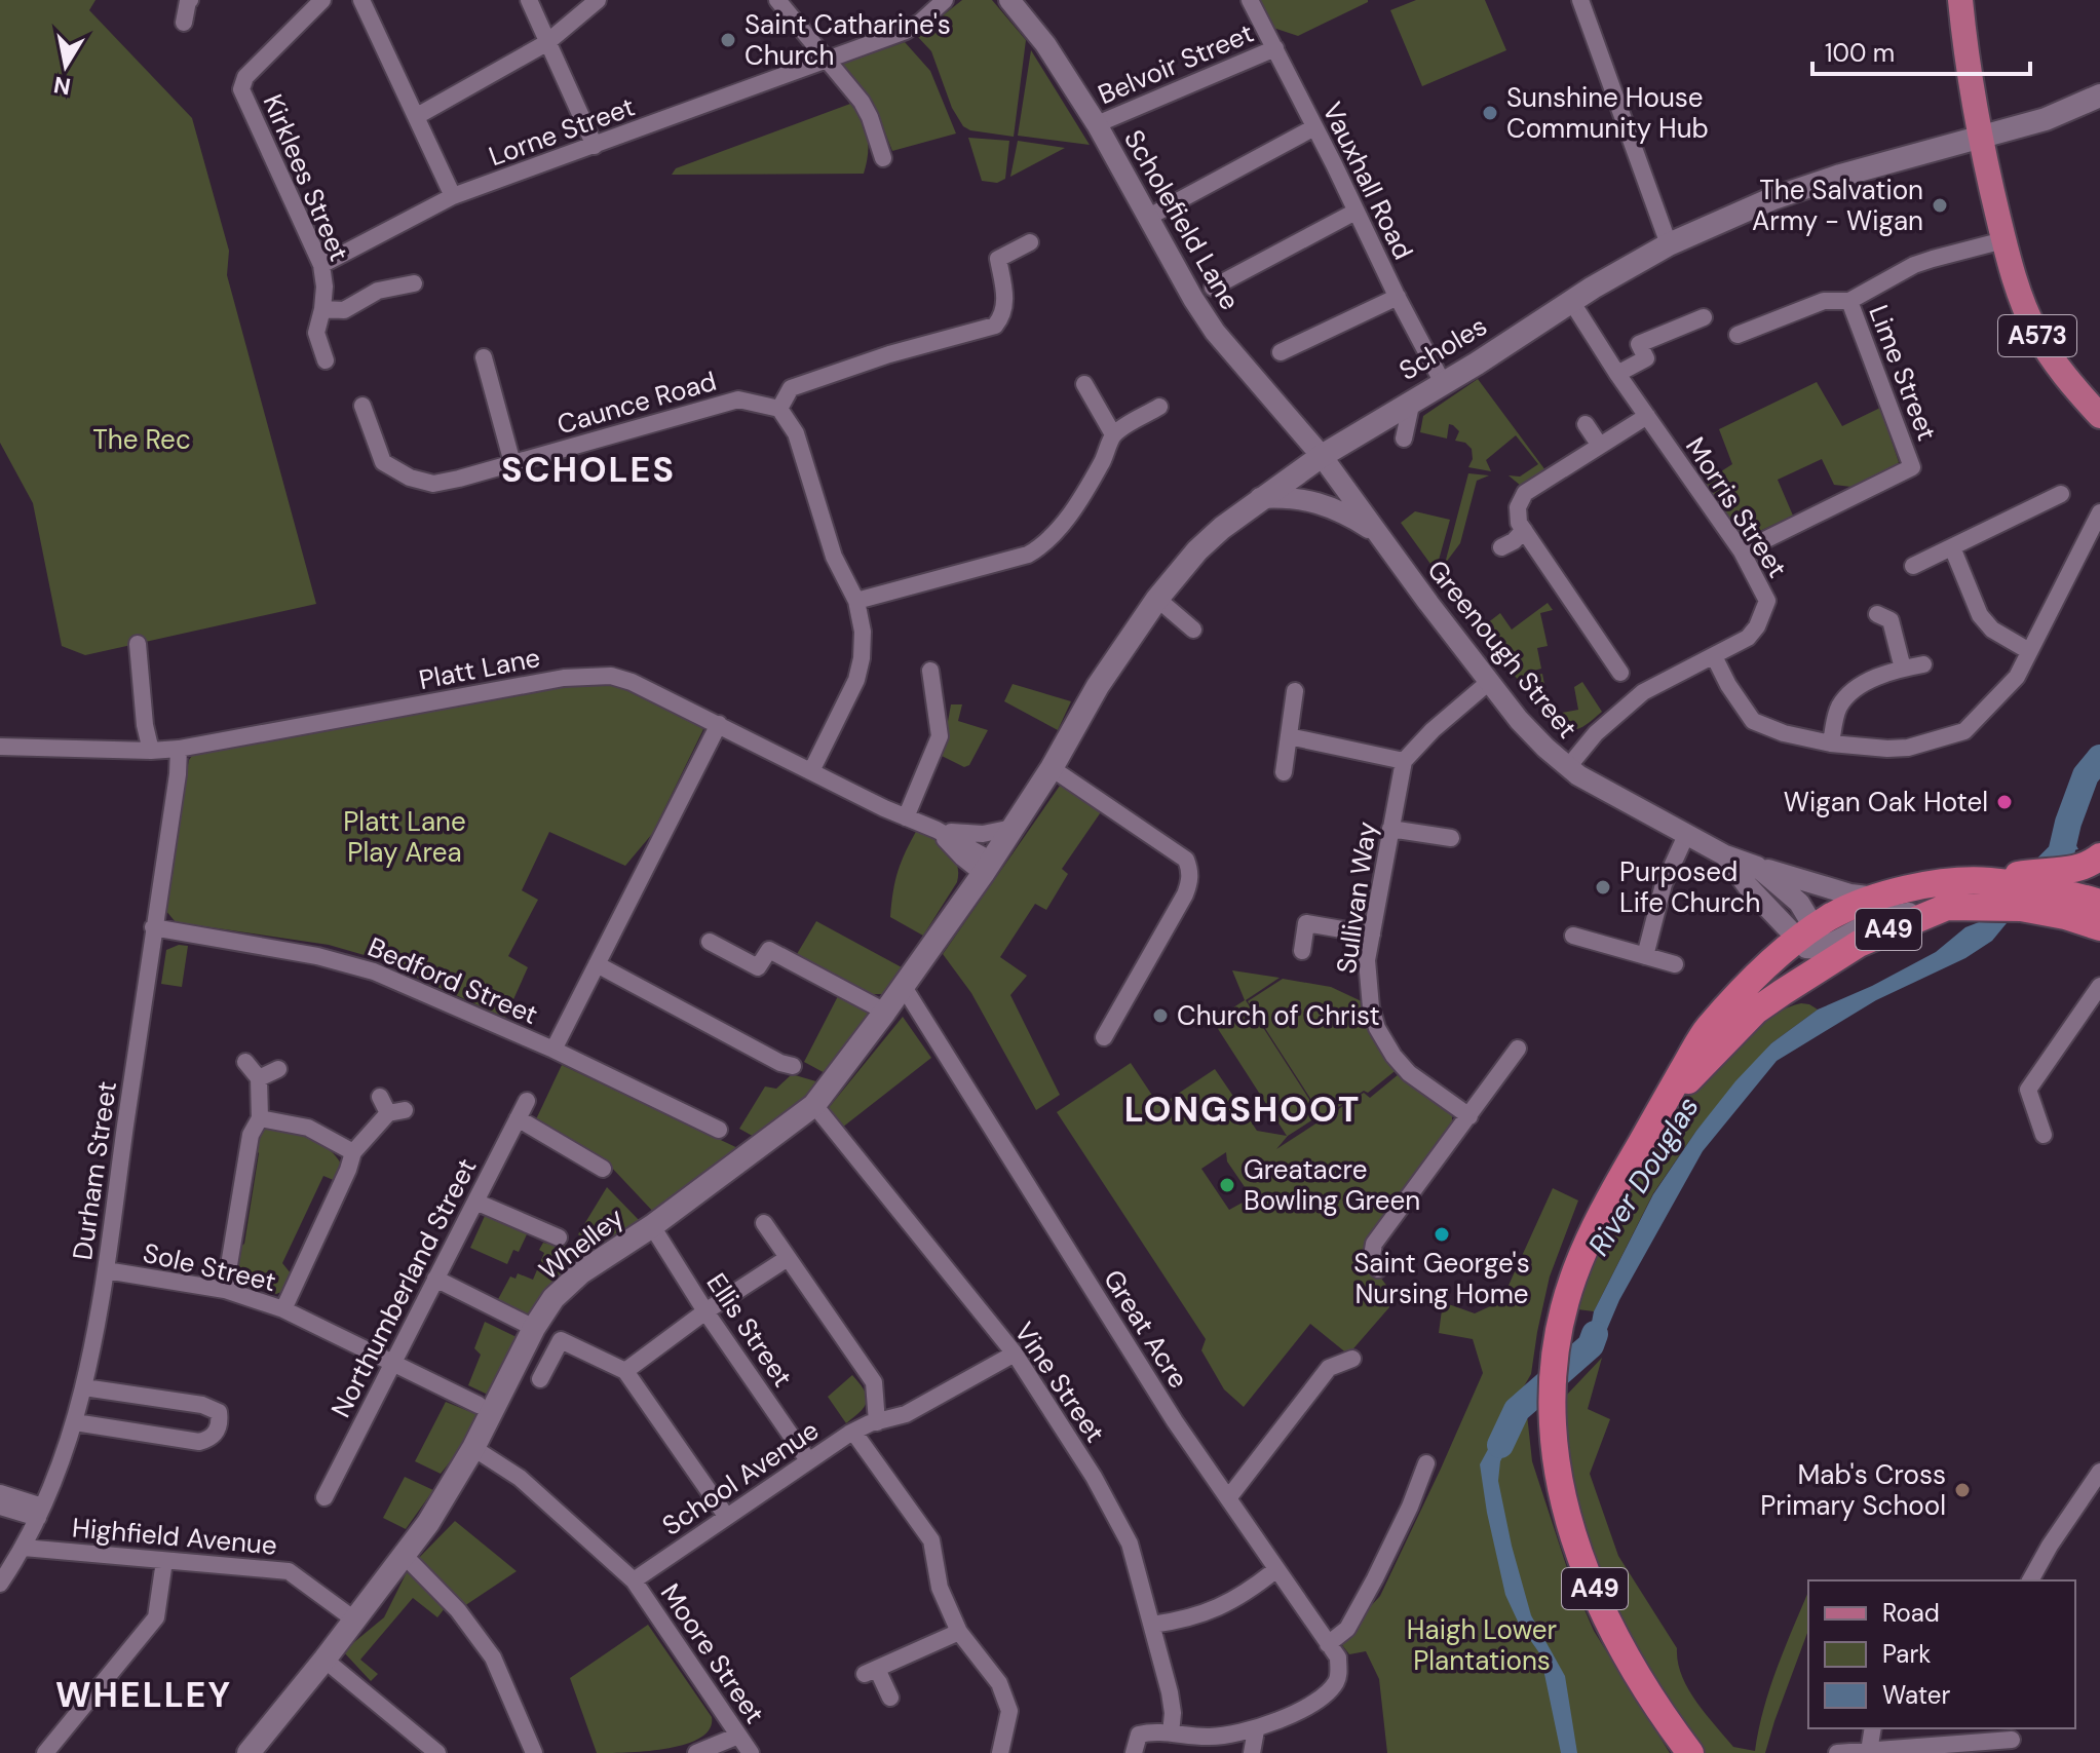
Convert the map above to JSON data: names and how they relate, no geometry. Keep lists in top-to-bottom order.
{
  "streets": {
    "highway": ["A49"],
    "main road": ["A573", "Scholes", "Whelley"],
    "street": [
      "Belvoir Street",
      "Lorne Street",
      "Kirklees Street",
      "Vauxhall Road",
      "Scholefield Lane",
      "Lime Street",
      "Caunce Road",
      "Morris Street",
      "Greenough Street",
      "Platt Lane",
      "Sullivan Way",
      "Bedford Street",
      "Durham Street",
      "Sole Street",
      "Northumberland Street",
      "Great Acre",
      "Ellis Street",
      "Vine Street",
      "School Avenue",
      "Highfield Avenue",
      "Moore Street"
    ]
  },
  "crossings": [
    ["Belvoir Street", "Vauxhall Road"],
    ["Belvoir Street", "Scholefield Lane"],
    ["Lorne Street", "Kirklees Street"],
    ["Vauxhall Road", "Scholes"],
    ["Scholefield Lane", "Scholes"],
    ["Scholefield Lane", "Greenough Street"],
    ["A573", "Scholes"],
    ["Scholes", "Morris Street"],
    ["Scholes", "Greenough Street"],
    ["Scholes", "Platt Lane"],
    ["Scholes", "Whelley"],
    ["Lime Street", "Morris Street"],
    ["Morris Street", "Greenough Street"],
    ["Greenough Street", "A49"],
    ["Platt Lane", "Durham Street"],
    ["Platt Lane", "Whelley"],
    ["Bedford Street", "Durham Street"],
    ["Durham Street", "Sole Street"],
    ["Durham Street", "Highfield Avenue"],
    ["Whelley", "Great Acre"],
    ["Whelley", "Ellis Street"],
    ["Whelley", "Vine Street"],
    ["Whelley", "Highfield Avenue"],
    ["Whelley", "Moore Street"],
    ["Sole Street", "Northumberland Street"],
    ["Ellis Street", "School Avenue"],
    ["Vine Street", "School Avenue"],
    ["School Avenue", "Moore Street"]
  ],
  "districts": ["SCHOLES", "LONGSHOOT", "WHELLEY"],
  "water": ["River Douglas"],
  "parks": ["The Rec", "Platt Lane Play Area", "Haigh Lower Plantations"],
  "places": [
    "Saint Catharine's Church",
    "Sunshine House Community Hub",
    "The Salvation Army - Wigan",
    "Wigan Oak Hotel",
    "Purposed Life Church",
    "Church of Christ",
    "Greatacre Bowling Green",
    "Saint George's Nursing Home",
    "Mab's Cross Primary School"
  ],
  "legend": ["Road", "Park", "Water"],
  "scale_bar": "100 m",
  "north": "bottom"
}
